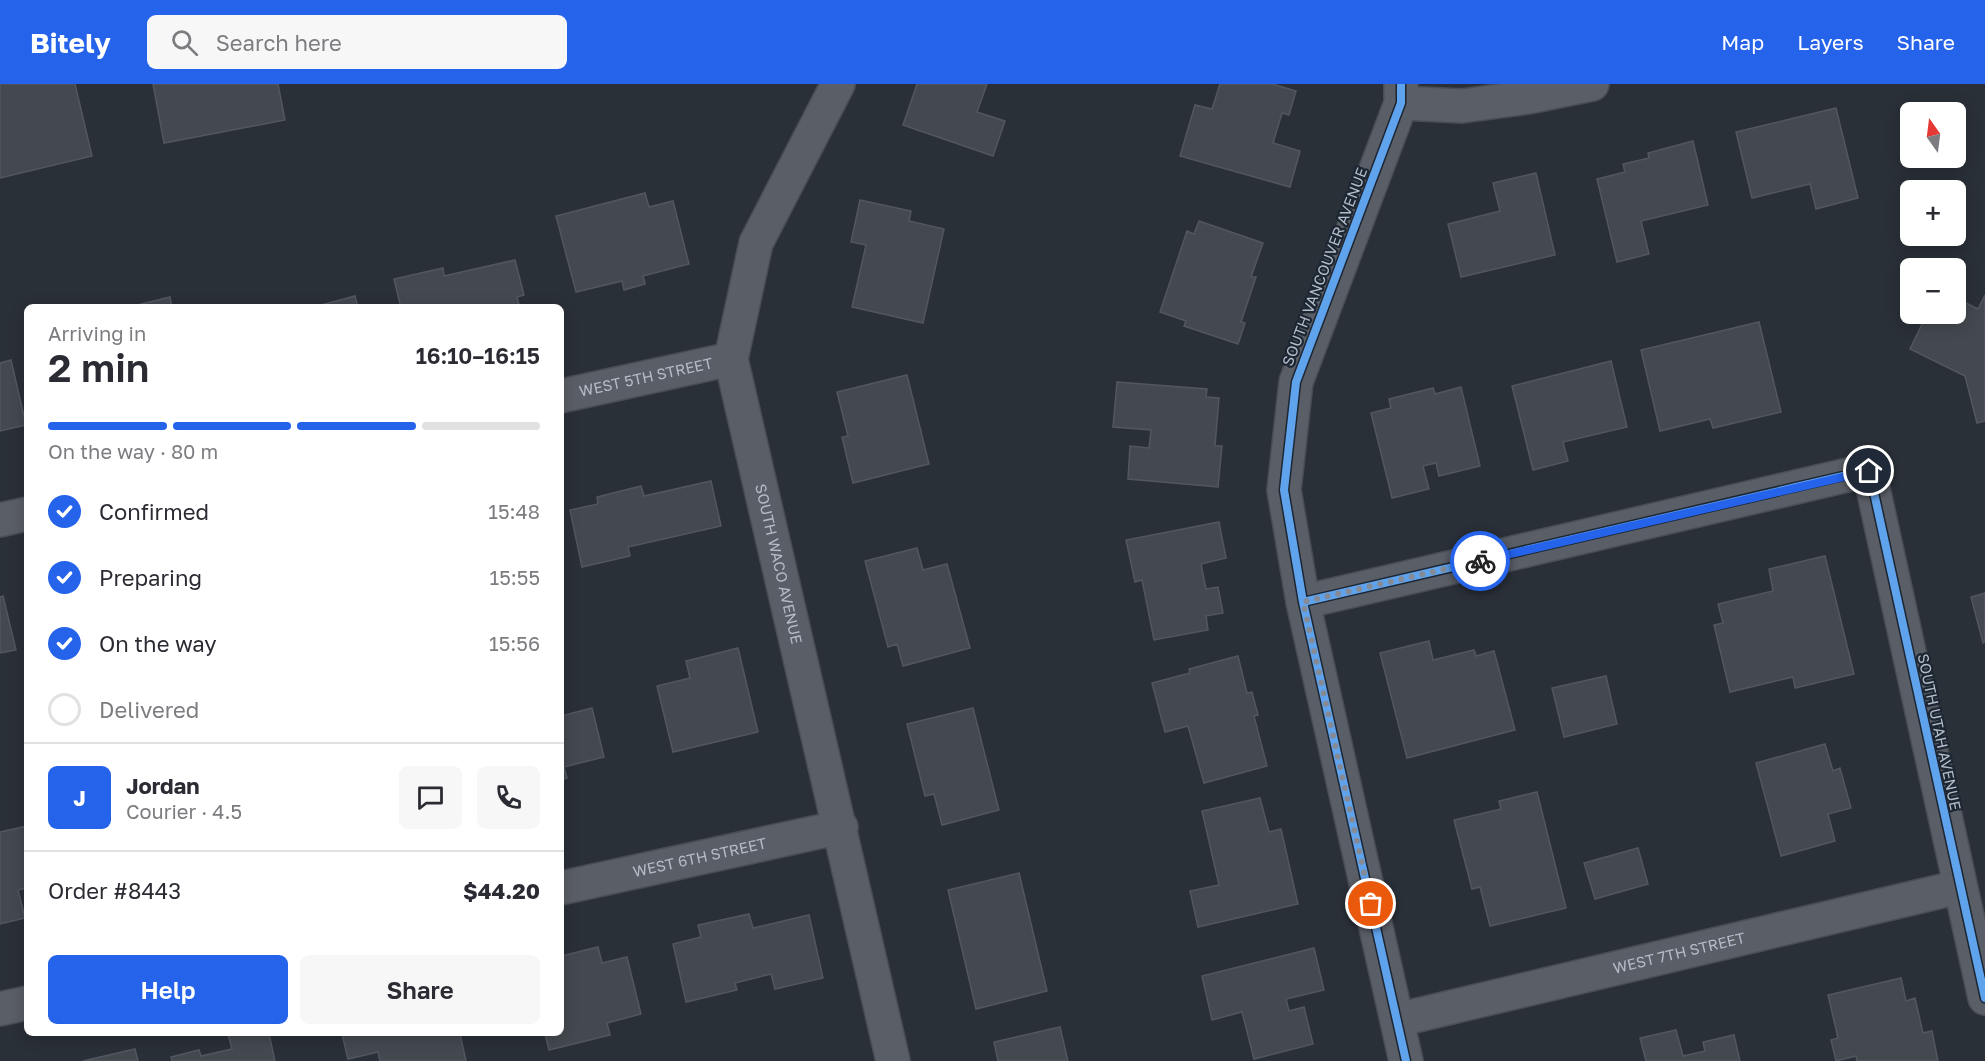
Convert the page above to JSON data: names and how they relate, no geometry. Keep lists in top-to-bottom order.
{
  "streets": {
    "street": [
      "SOUTH VANCOUVER AVENUE",
      "WEST 5TH STREET",
      "SOUTH WACO AVENUE",
      "SOUTH UTAH AVENUE",
      "WEST 6TH STREET",
      "WEST 7TH STREET"
    ]
  },
  "crossings": [
    ["SOUTH VANCOUVER AVENUE", "SOUTH UTAH AVENUE"],
    ["SOUTH VANCOUVER AVENUE", "WEST 7TH STREET"],
    ["WEST 5TH STREET", "SOUTH WACO AVENUE"],
    ["SOUTH WACO AVENUE", "WEST 6TH STREET"],
    ["SOUTH UTAH AVENUE", "WEST 7TH STREET"]
  ],
  "north": "top",
  "page": {
    "header": "Bitely",
    "search": "Search here",
    "nav": ["Map", "Layers", "Share"],
    "map_buttons": ["+", "−"],
    "heading": ["2 min", "Arriving in", "16:10–16:15"],
    "panel": [
      "Jordan",
      "Courier · 4.5",
      "Order #8443",
      "$44.20"
    ],
    "bar": "On the way · 80 m",
    "list": [
      ["Confirmed", "15:48"],
      ["Preparing", "15:55"],
      ["On the way", "15:56"],
      "Delivered"
    ],
    "round": "J",
    "buttons": ["Help", "Share"]
  }
}
